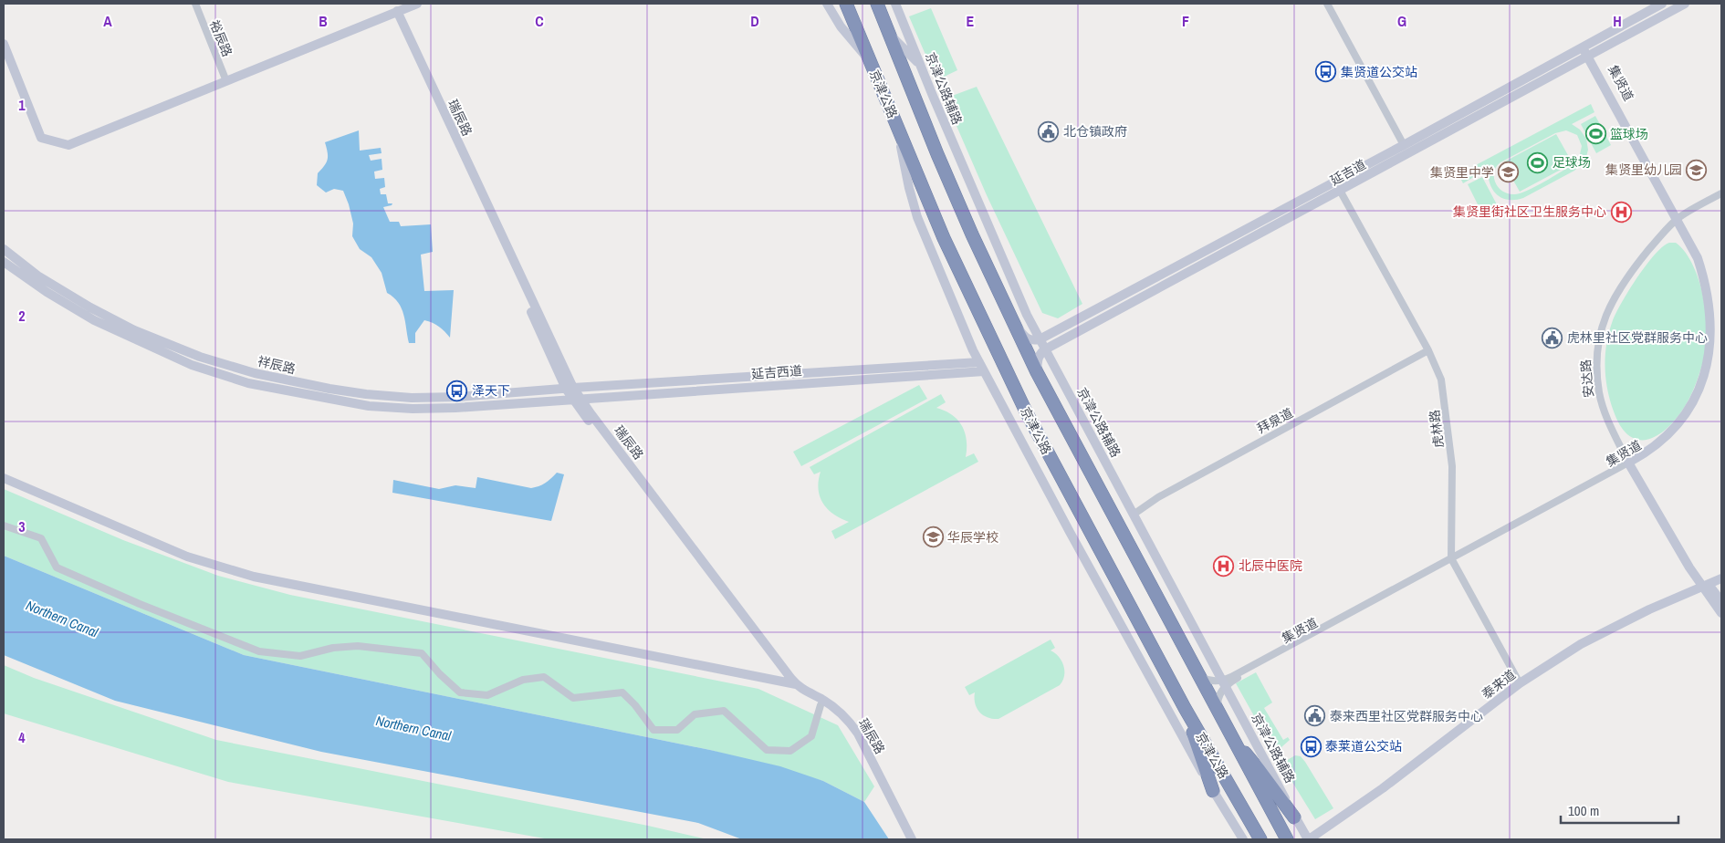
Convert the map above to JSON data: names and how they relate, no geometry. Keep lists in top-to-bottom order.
{
  "streets": {
    "highway": ["京津公路"],
    "street": [
      "裕辰路",
      "集贤道",
      "京津公路辅路",
      "瑞辰路",
      "延吉道",
      "祥辰路",
      "延吉西道",
      "安达路",
      "拜泉道",
      "虎林路",
      "泰来道"
    ]
  },
  "crossings": [
    ["集贤道", "京津公路辅路"],
    ["集贤道", "延吉道"],
    ["集贤道", "安达路"],
    ["集贤道", "虎林路"],
    ["京津公路辅路", "延吉道"],
    ["京津公路辅路", "拜泉道"],
    ["京津公路辅路", "泰来道"],
    ["瑞辰路", "祥辰路"],
    ["瑞辰路", "延吉西道"],
    ["延吉道", "虎林路"],
    ["祥辰路", "延吉西道"],
    ["安达路", "泰来道"],
    ["拜泉道", "虎林路"],
    ["虎林路", "泰来道"]
  ],
  "water": ["Northern Canal"],
  "places": {
    "bus stop": ["集贤道公交站", "泽天下", "泰莱道公交站"],
    "public building": ["北仓镇政府", "虎林里社区党群服务中心", "泰来西里社区党群服务中心"],
    "sports": ["篮球场", "足球场"],
    "school or university": ["集贤里幼儿园", "集贤里中学", "华辰学校"],
    "hospital": ["集贤里街社区卫生服务中心", "北辰中医院"]
  },
  "scale_bar": "100 m",
  "grid": {
    "columns": [
      "A",
      "B",
      "C",
      "D",
      "E",
      "F",
      "G",
      "H"
    ],
    "rows": [
      "1",
      "2",
      "3",
      "4"
    ]
  }
}
